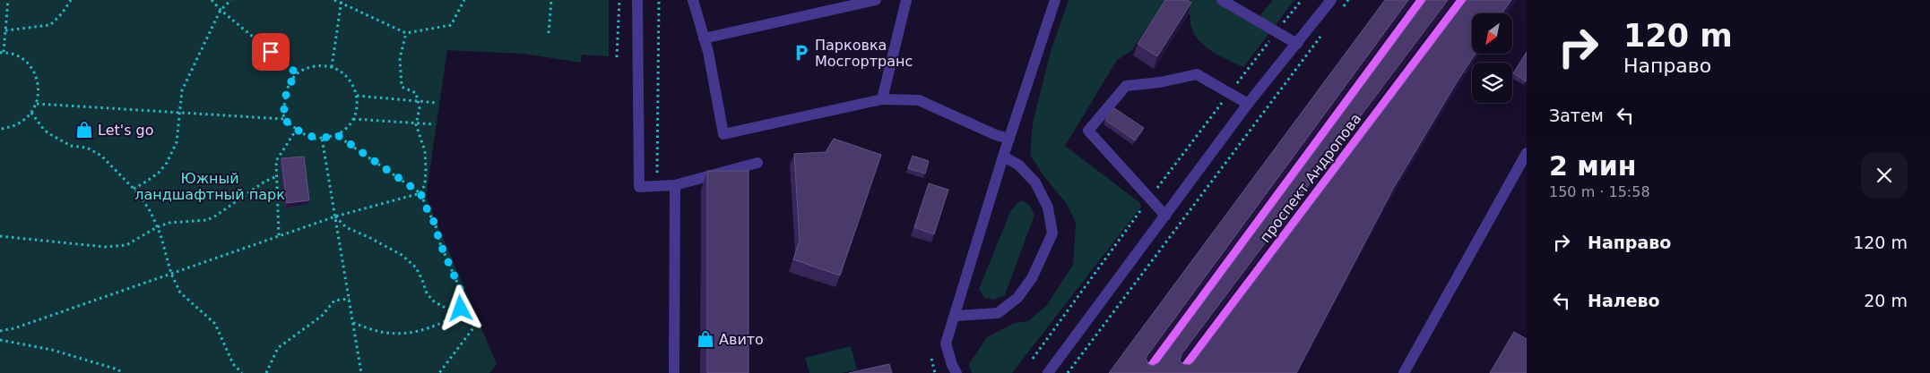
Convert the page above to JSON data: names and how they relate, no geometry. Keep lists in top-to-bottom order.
{
  "streets": {
    "main road": ["проспект Андропова"]
  },
  "parks": ["Южный ландшафтный парк"],
  "places": {
    "parking": ["Парковка Мосгортранс"],
    "shop": ["Let's go", "Авито"]
  },
  "north": "bottom left",
  "page": {
    "turn": ["120 m", "Направо"],
    "then": "Затем",
    "heading": ["2 мин", "150 m · 15:58"],
    "list": [
      {
        "name": "Направо",
        "value": "120 m"
      },
      {
        "name": "Налево",
        "value": "20 m"
      }
    ]
  }
}
